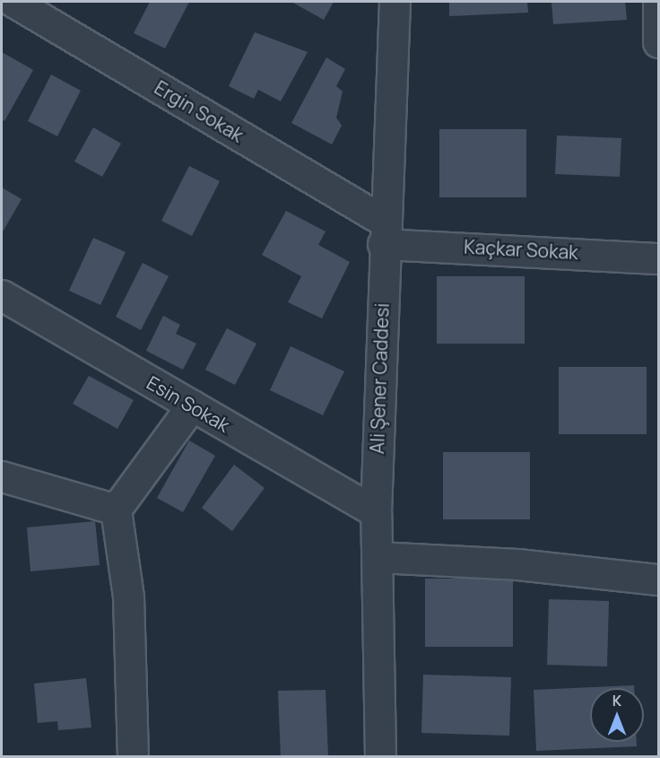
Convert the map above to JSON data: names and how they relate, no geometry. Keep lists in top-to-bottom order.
{
  "streets": {
    "street": [
      "Ergin Sokak",
      "Kaçkar Sokak",
      "Ali Şener Caddesi",
      "Esin Sokak"
    ]
  },
  "crossings": [
    ["Ergin Sokak", "Kaçkar Sokak"],
    ["Ergin Sokak", "Ali Şener Caddesi"],
    ["Kaçkar Sokak", "Ali Şener Caddesi"],
    ["Ali Şener Caddesi", "Esin Sokak"]
  ],
  "north": "top"
}
